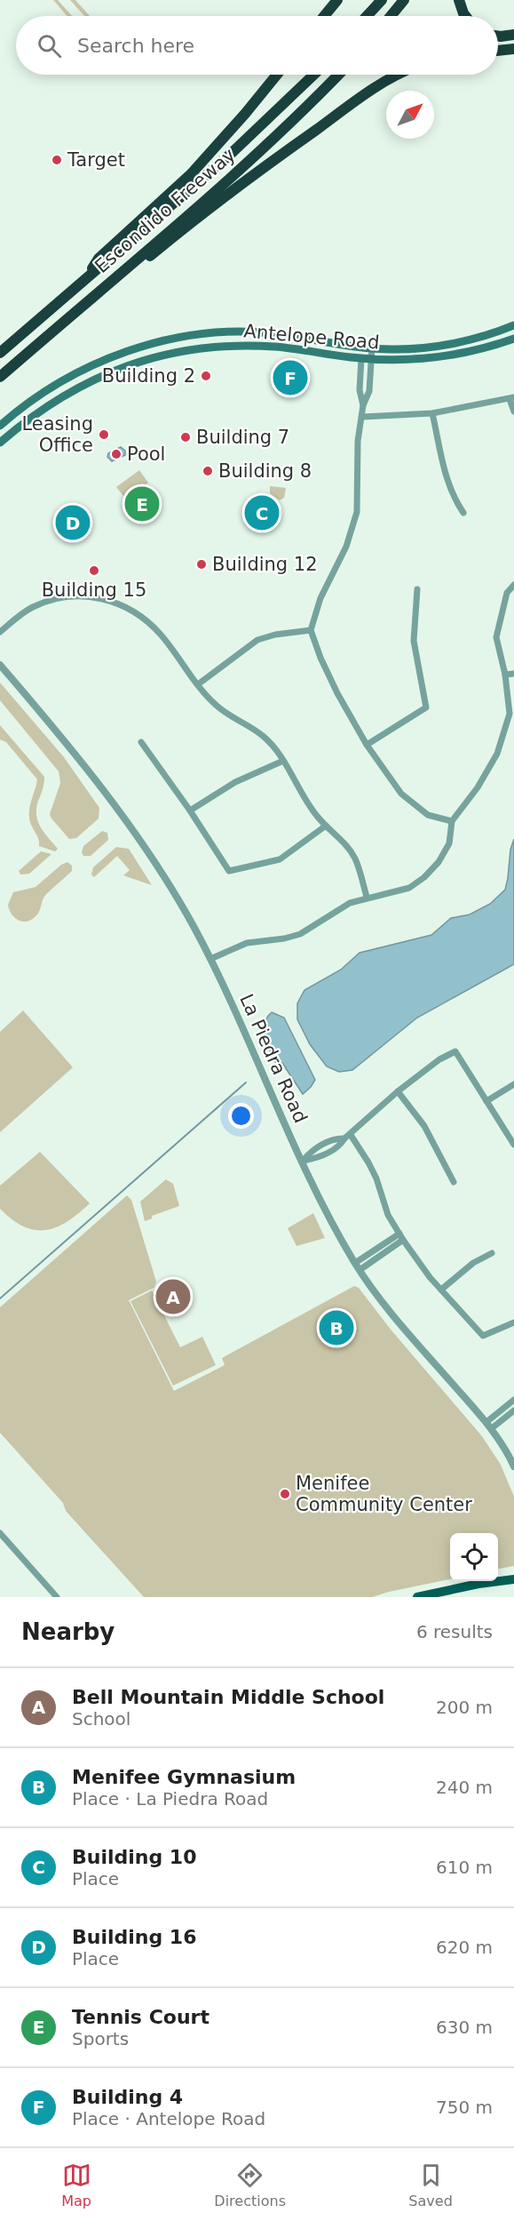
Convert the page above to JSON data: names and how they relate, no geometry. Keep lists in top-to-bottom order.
{
  "streets": {
    "highway": ["Escondido Freeway"],
    "main road": ["Antelope Road"],
    "street": ["La Piedra Road"]
  },
  "places": [
    "Target",
    "Building 2",
    "Leasing Office",
    "Building 7",
    "Pool",
    "Building 8",
    "Building 12",
    "Building 15",
    "Menifee Community Center"
  ],
  "north": "top right",
  "page": {
    "search": "Search here",
    "pins": [
      "F",
      "E",
      "C",
      "D",
      "A",
      "B"
    ],
    "heading": ["Nearby", "6 results"],
    "list": [
      {
        "mark": "A",
        "name": "Bell Mountain Middle School",
        "note": "School",
        "value": "200 m"
      },
      {
        "mark": "B",
        "name": "Menifee Gymnasium",
        "note": "Place · La Piedra Road",
        "value": "240 m"
      },
      {
        "mark": "C",
        "name": "Building 10",
        "note": "Place",
        "value": "610 m"
      },
      {
        "mark": "D",
        "name": "Building 16",
        "note": "Place",
        "value": "620 m"
      },
      {
        "mark": "E",
        "name": "Tennis Court",
        "note": "Sports",
        "value": "630 m"
      },
      {
        "mark": "F",
        "name": "Building 4",
        "note": "Place · Antelope Road",
        "value": "750 m"
      }
    ],
    "nav": ["Map", "Directions", "Saved"]
  }
}
